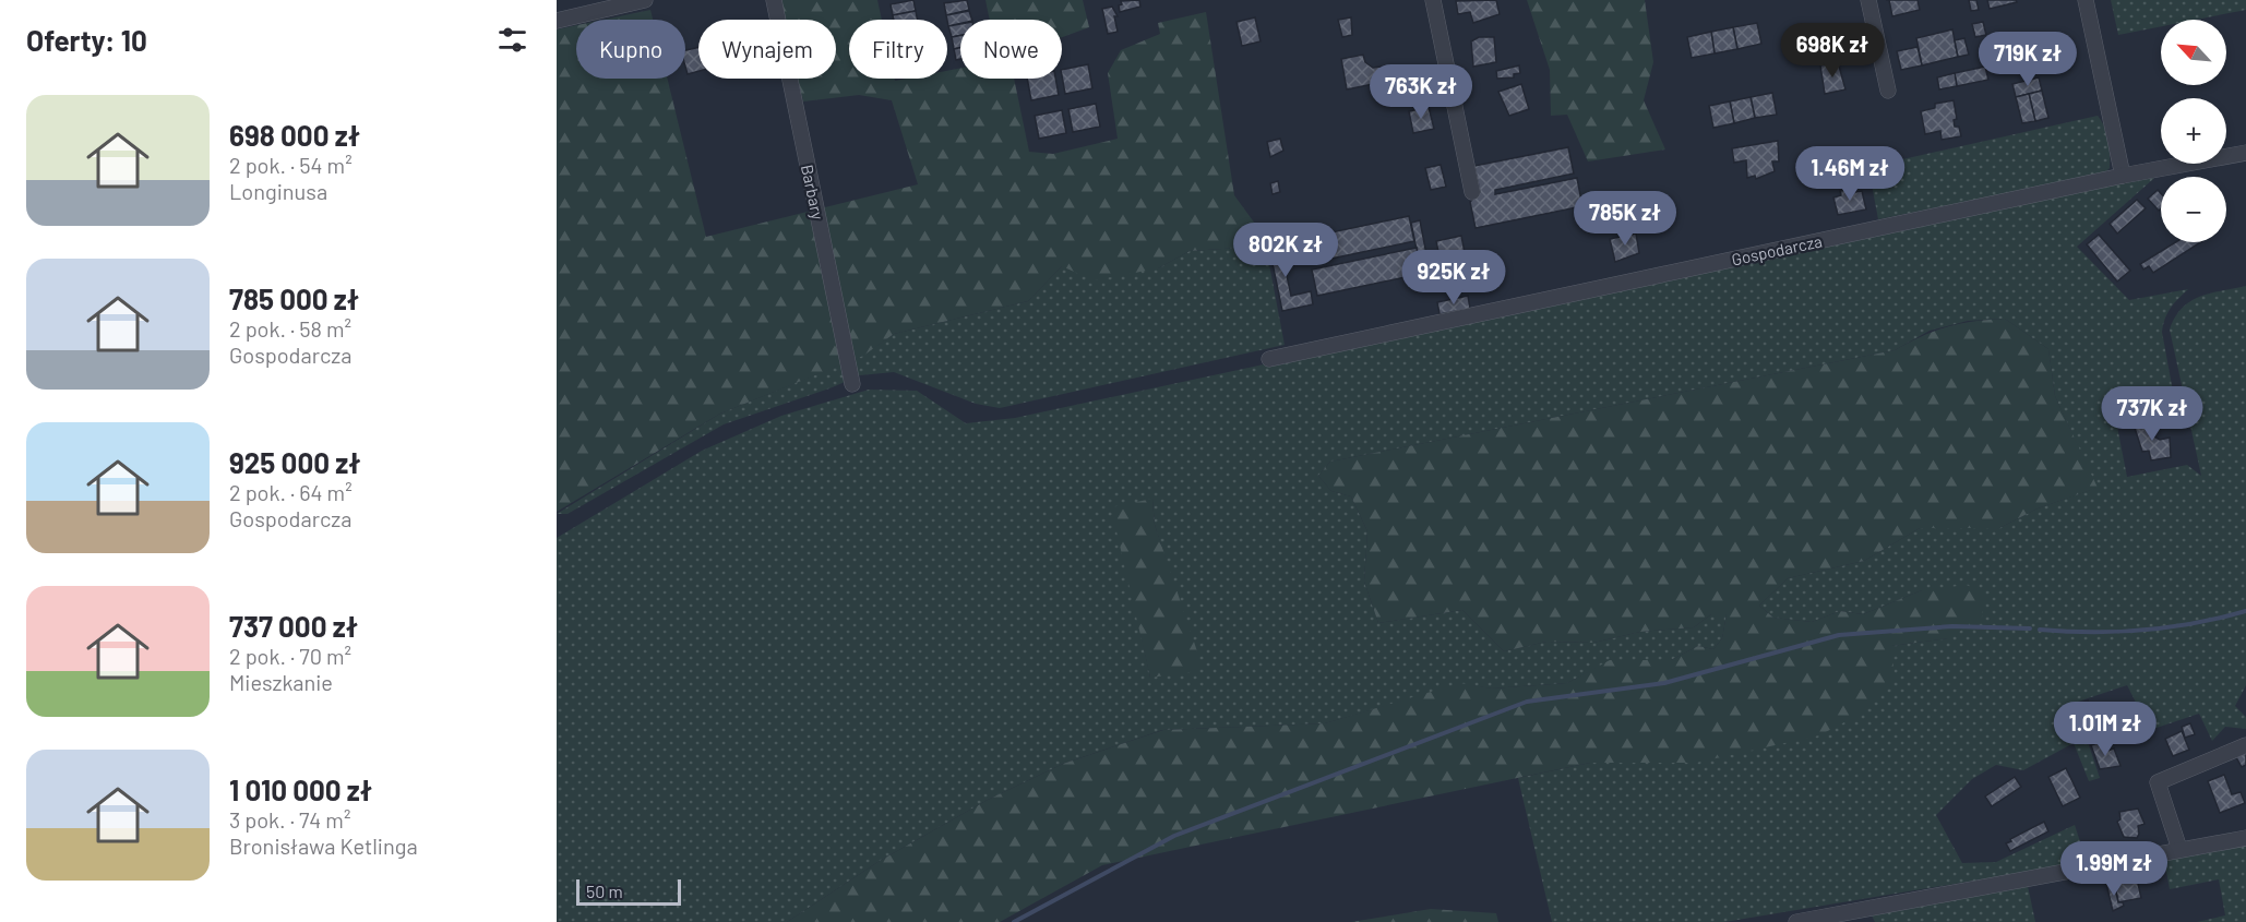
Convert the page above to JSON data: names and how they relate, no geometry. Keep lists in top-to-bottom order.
{
  "streets": {
    "street": ["Barbary", "Gospodarcza"]
  },
  "scale_bar": "50 m",
  "north": "top left",
  "page": {
    "heading": "Oferty: 10",
    "map_buttons": ["+", "−"],
    "chip": [
      "Kupno",
      "Wynajem",
      "Filtry",
      "Nowe"
    ],
    "price": [
      "698K zł",
      "719K zł",
      "763K zł",
      "1.46M zł",
      "785K zł",
      "802K zł",
      "925K zł",
      "737K zł",
      "1.01M zł",
      "1.99M zł"
    ],
    "list": [
      {
        "name": "698 000 zł",
        "note": "2 pok. · 54 m² · Longinusa"
      },
      {
        "name": "785 000 zł",
        "note": "2 pok. · 58 m² · Gospodarcza"
      },
      {
        "name": "925 000 zł",
        "note": "2 pok. · 64 m² · Gospodarcza"
      },
      {
        "name": "737 000 zł",
        "note": "2 pok. · 70 m² · Mieszkanie"
      },
      {
        "name": "1 010 000 zł",
        "note": "3 pok. · 74 m² · Bronisława Ketlinga"
      }
    ],
    "scale": "50 m"
  }
}
